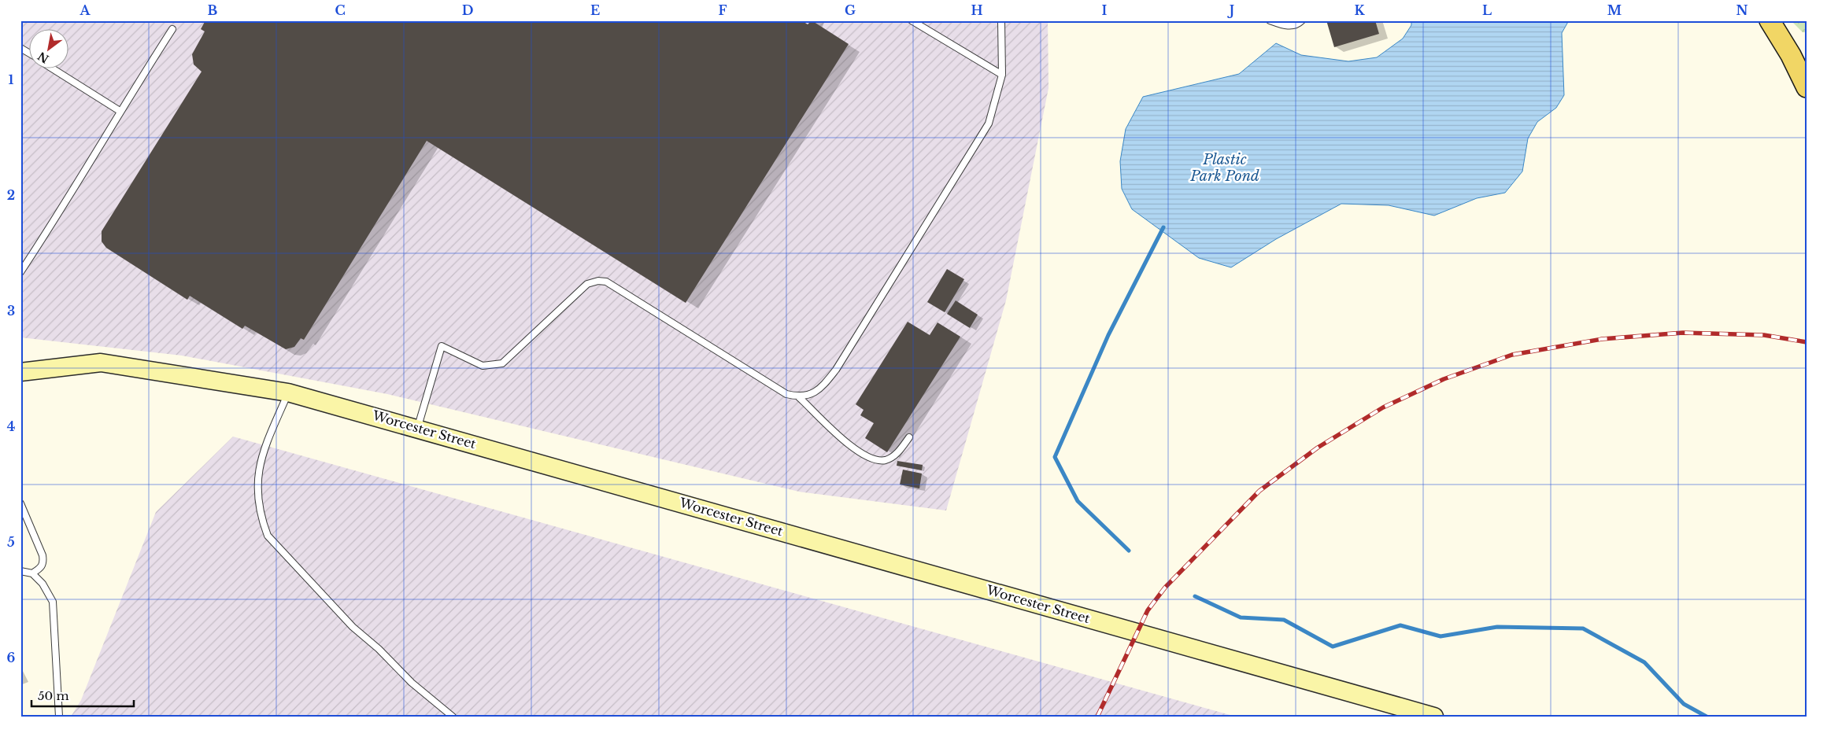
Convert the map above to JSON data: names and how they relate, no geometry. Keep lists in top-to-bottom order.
{
  "streets": {
    "main road": ["Worcester Street"]
  },
  "water": ["Plastic Park Pond"],
  "scale_bar": "50 m",
  "north": "bottom left",
  "grid": {
    "columns": [
      "A",
      "B",
      "C",
      "D",
      "E",
      "F",
      "G",
      "H",
      "I",
      "J",
      "K",
      "L",
      "M",
      "N"
    ],
    "rows": [
      "1",
      "2",
      "3",
      "4",
      "5",
      "6"
    ]
  }
}
